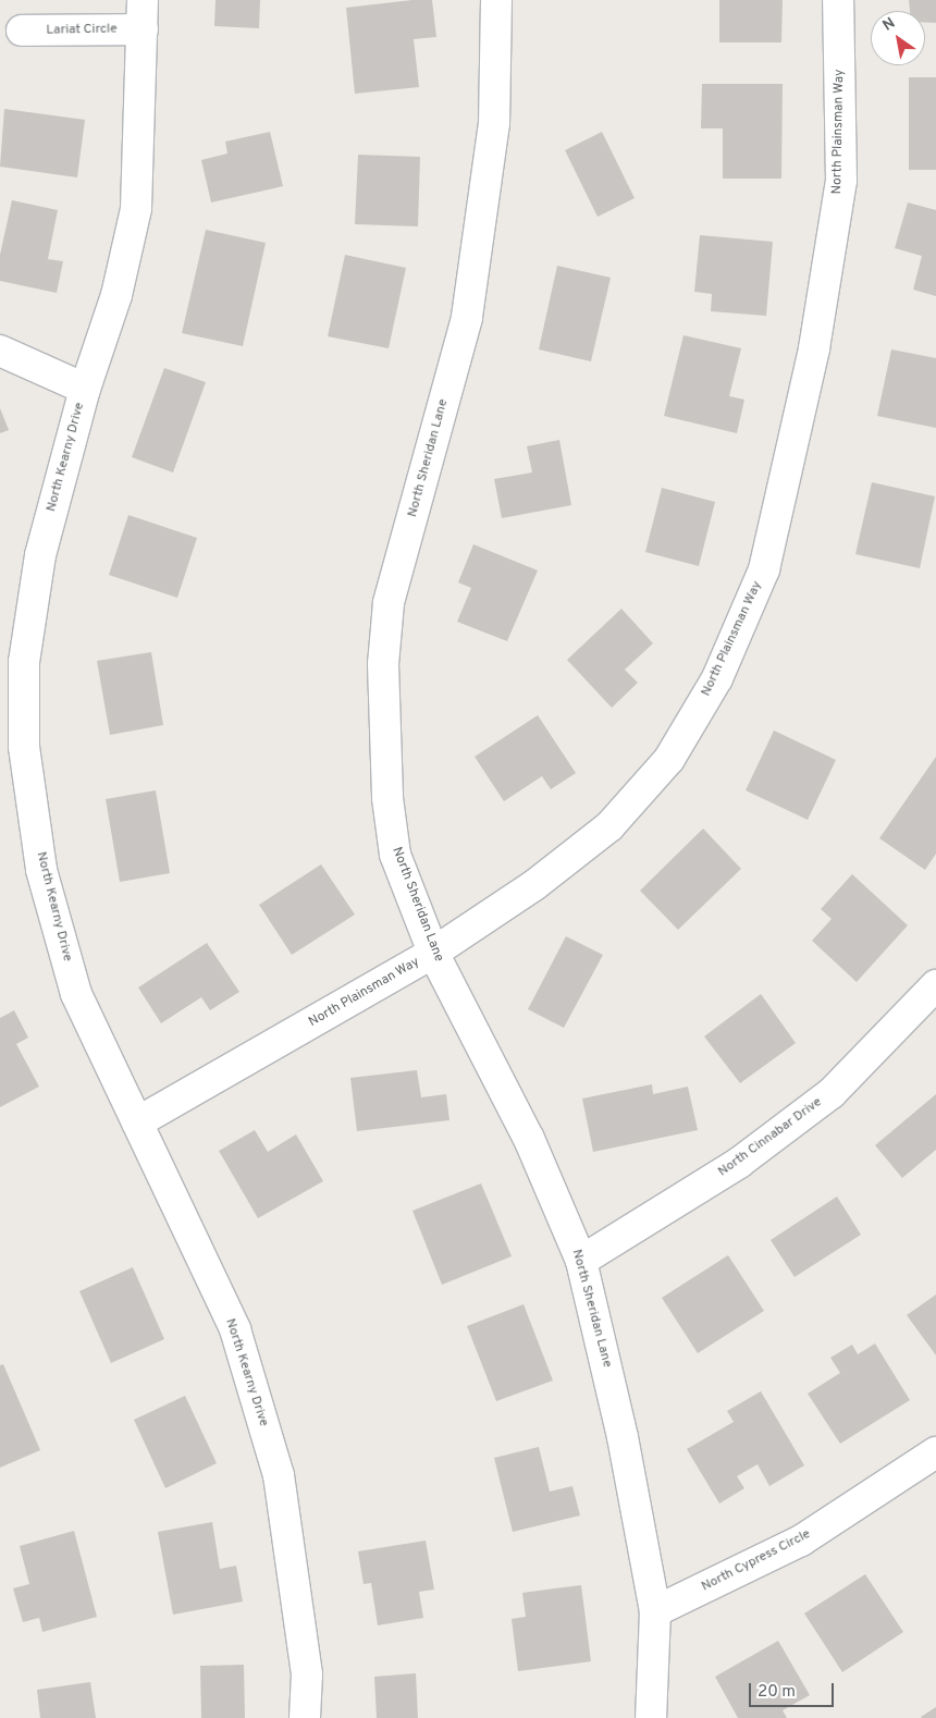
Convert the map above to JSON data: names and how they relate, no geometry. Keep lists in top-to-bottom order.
{
  "streets": {
    "street": [
      "Lariat Circle",
      "North Plainsman Way",
      "North Kearny Drive",
      "North Sheridan Lane",
      "North Cinnabar Drive",
      "North Cypress Circle"
    ]
  },
  "crossings": [
    ["Lariat Circle", "North Kearny Drive"],
    ["North Plainsman Way", "North Kearny Drive"],
    ["North Plainsman Way", "North Sheridan Lane"],
    ["North Sheridan Lane", "North Cinnabar Drive"],
    ["North Sheridan Lane", "North Cypress Circle"]
  ],
  "scale_bar": "20 m",
  "north": "top left"
}
